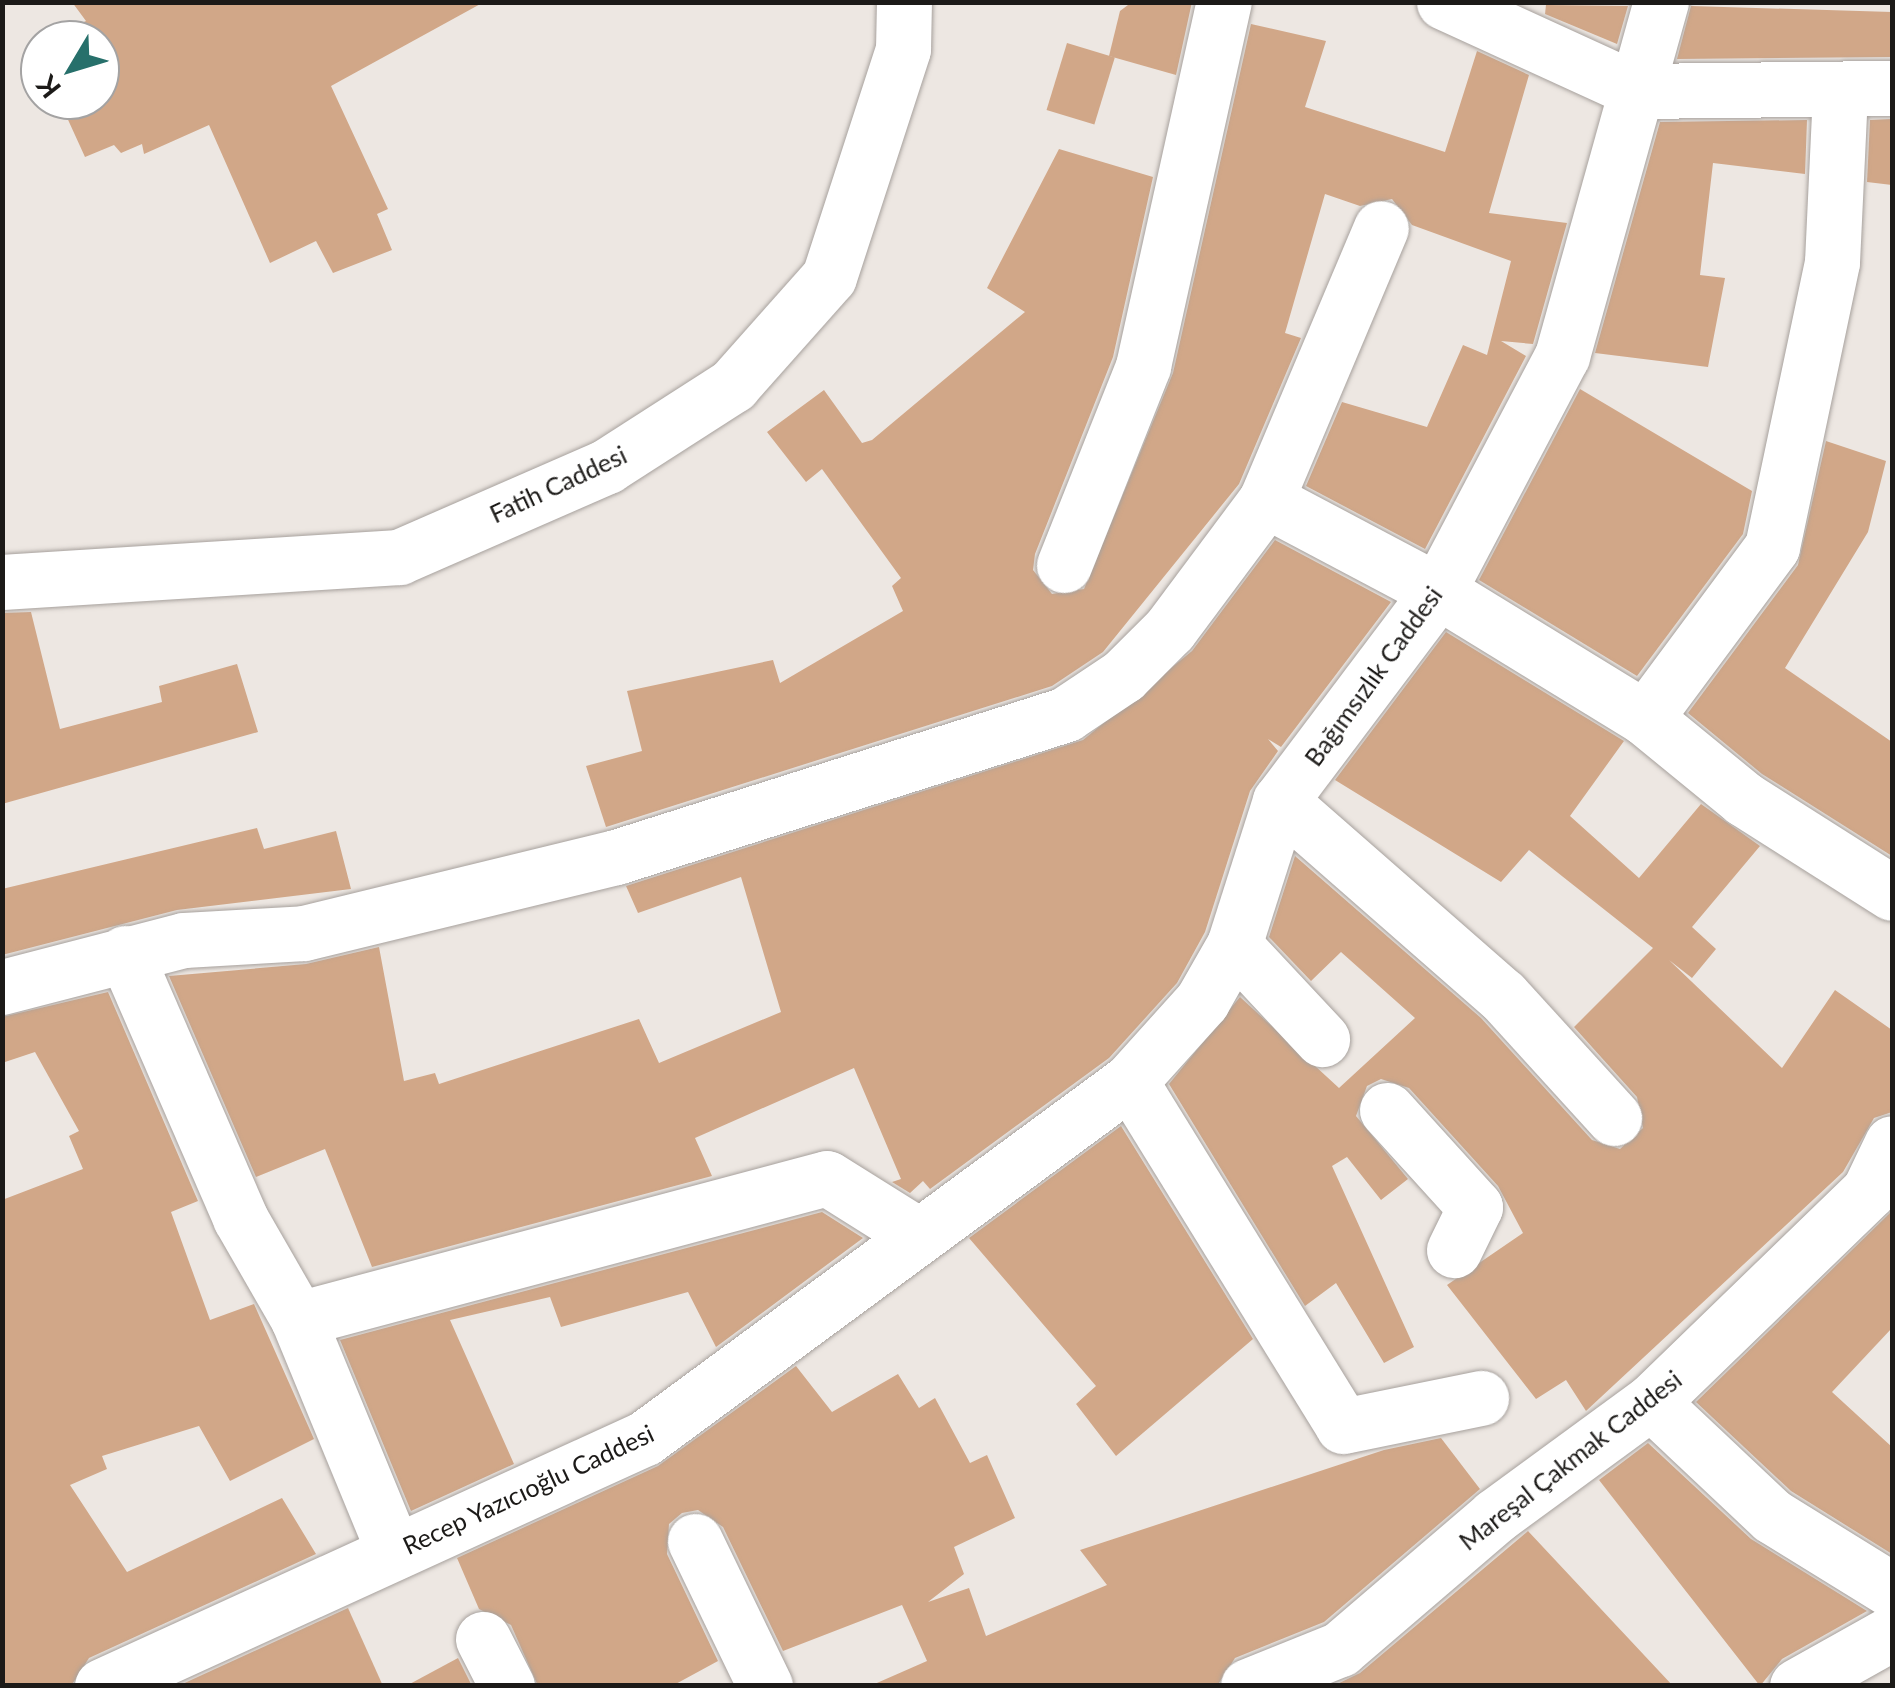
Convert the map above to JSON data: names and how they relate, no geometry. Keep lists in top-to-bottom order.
{
  "streets": {
    "street": [
      "Fatih Caddesi",
      "Bağımsızlık Caddesi",
      "Mareşal Çakmak Caddesi",
      "Recep Yazıcıoğlu Caddesi"
    ]
  },
  "crossings": [
    ["Bağımsızlık Caddesi", "Recep Yazıcıoğlu Caddesi"]
  ],
  "north": "bottom left"
}
